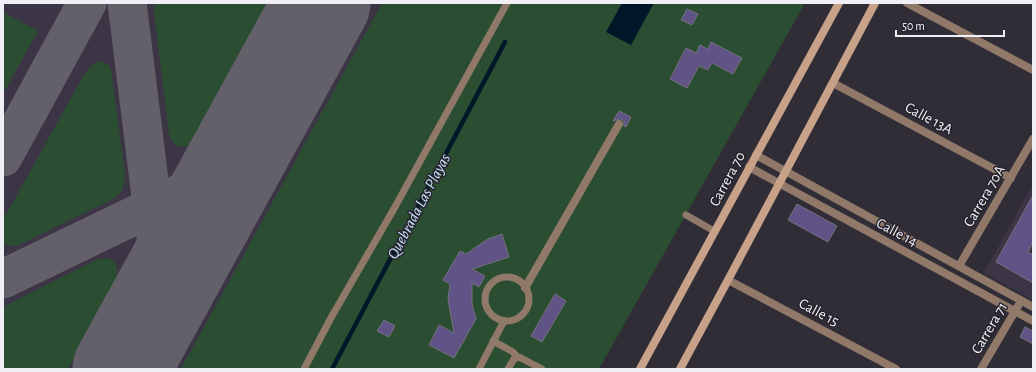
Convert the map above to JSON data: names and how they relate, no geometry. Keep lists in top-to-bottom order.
{
  "streets": {
    "main road": ["Carrera 70"],
    "street": [
      "Calle 13A",
      "Carrera 70A",
      "Calle 14",
      "Calle 15",
      "Carrera 71"
    ]
  },
  "crossings": [
    ["Calle 13A", "Carrera 70A"],
    ["Carrera 70", "Calle 14"],
    ["Carrera 70A", "Calle 14"],
    ["Calle 14", "Carrera 71"]
  ],
  "water": ["Quebrada Las Playas"],
  "scale_bar": "50 m"
}
